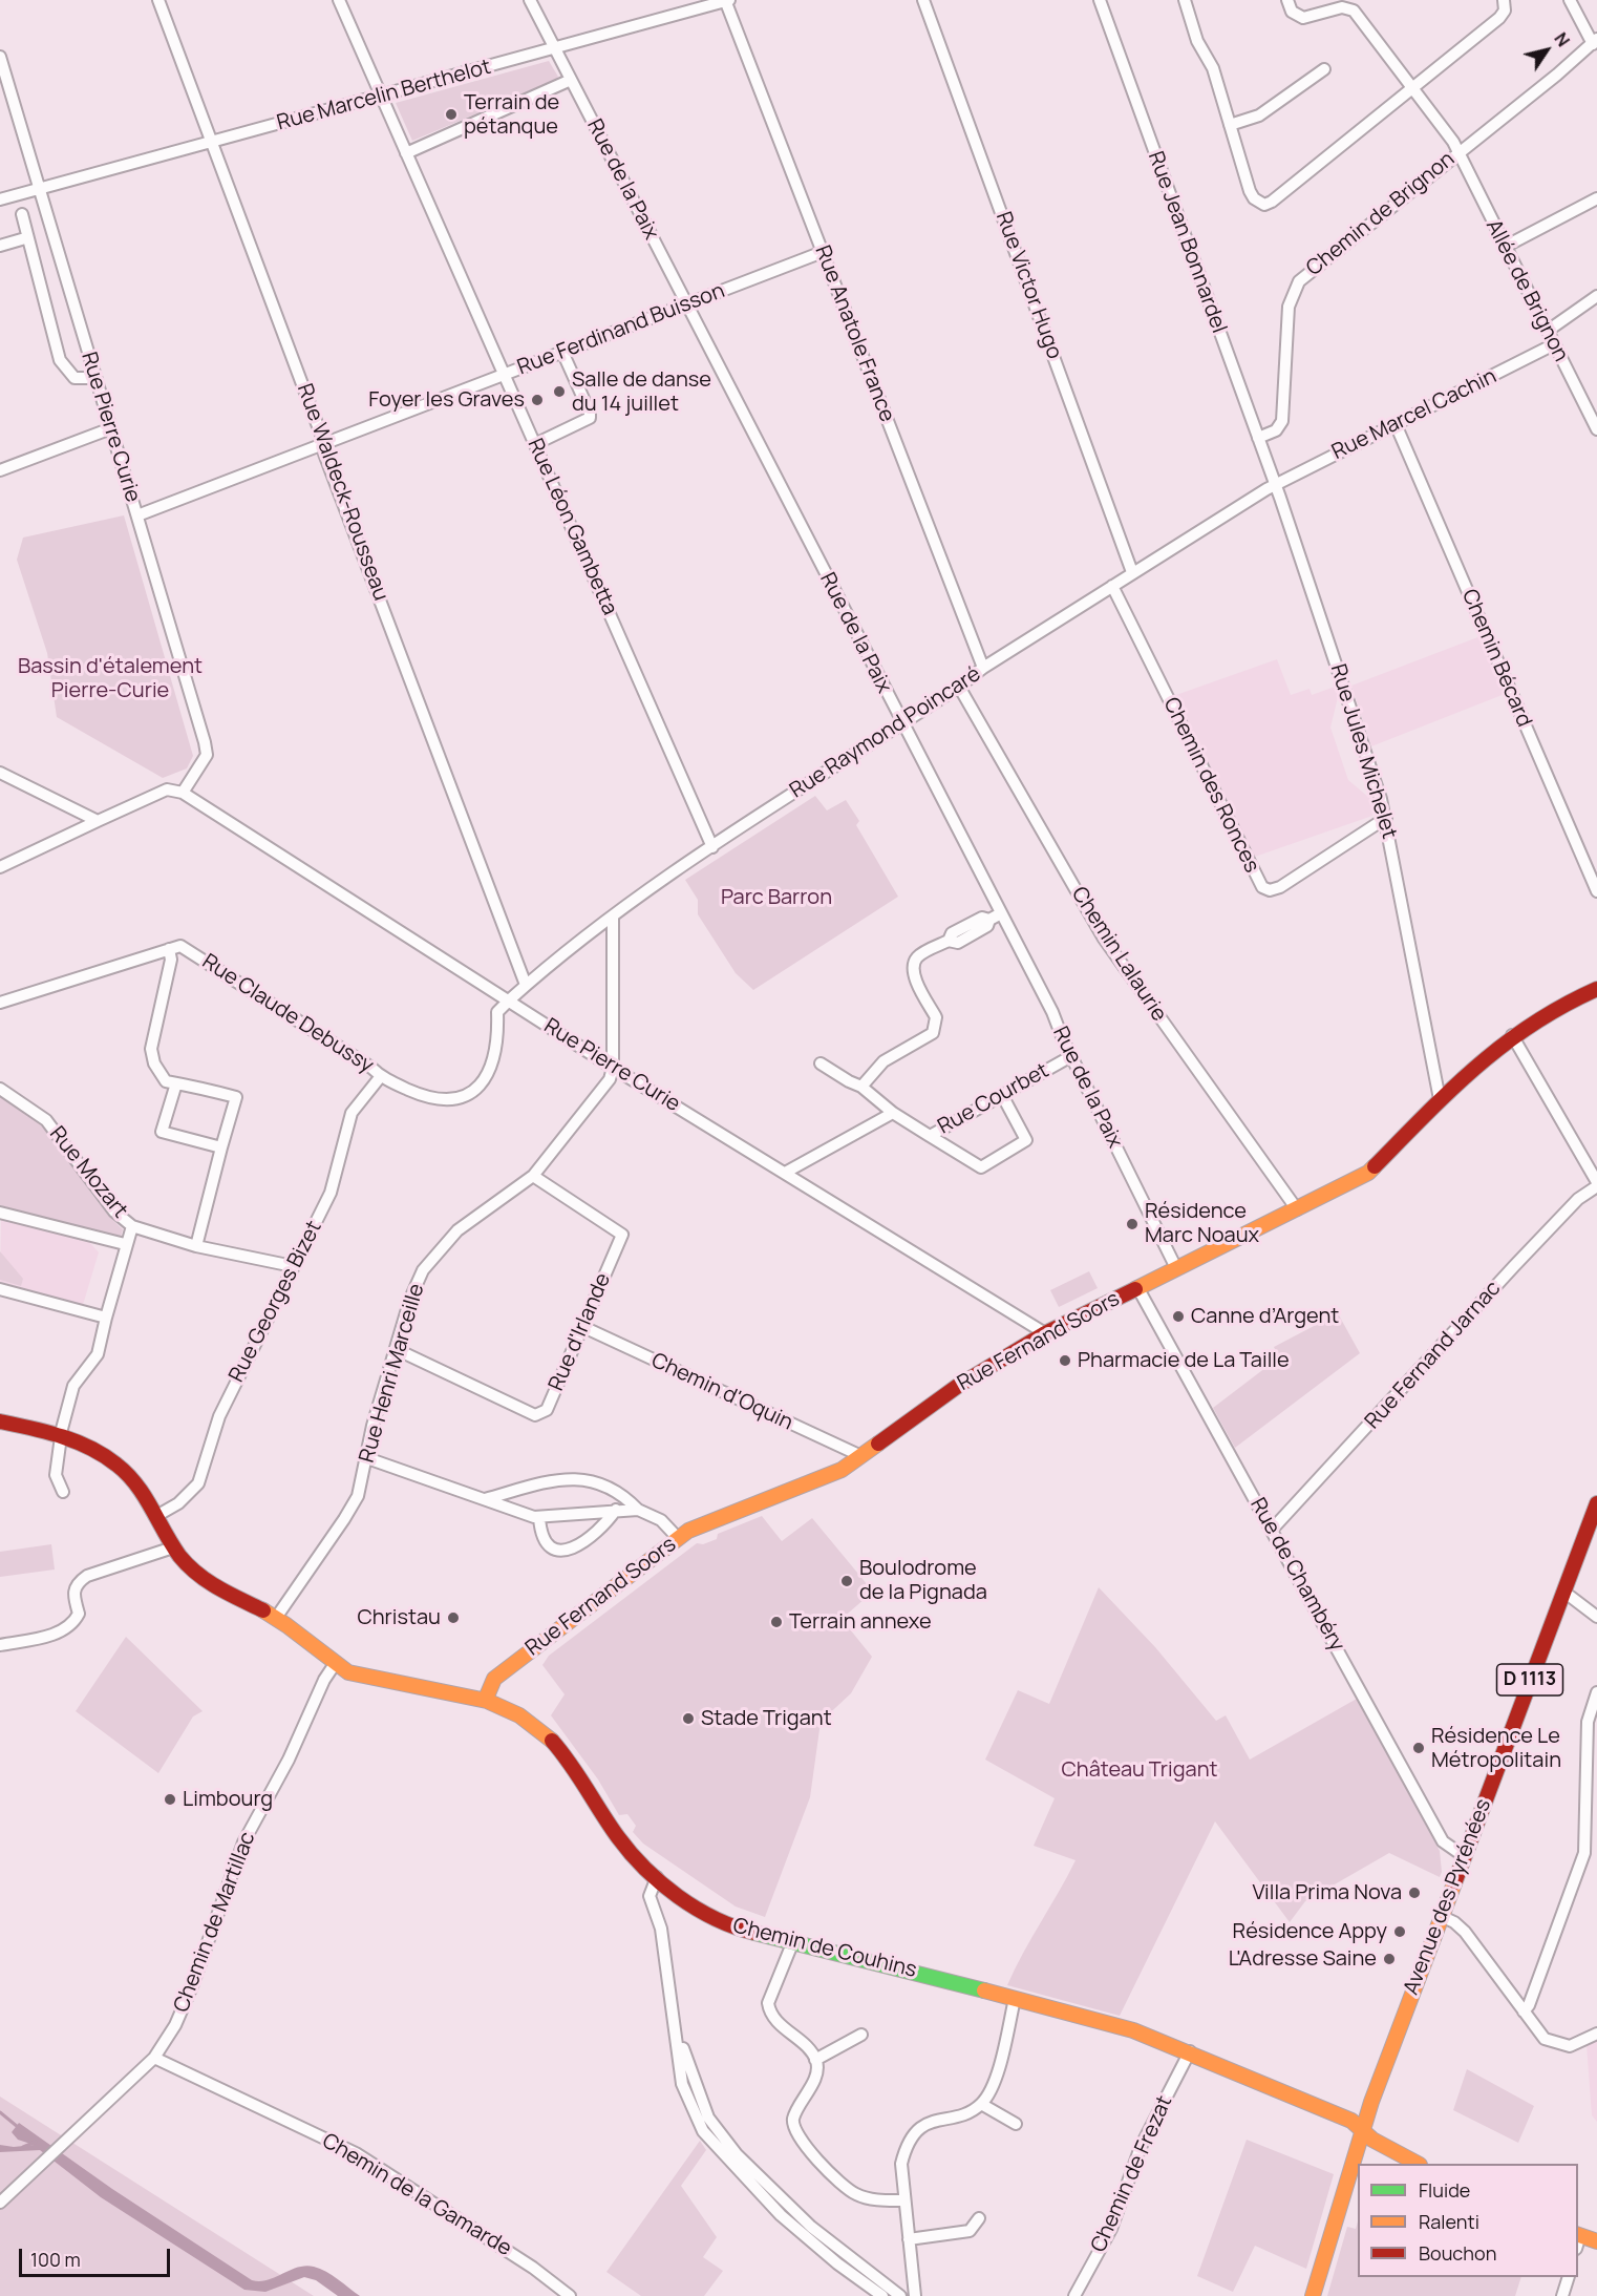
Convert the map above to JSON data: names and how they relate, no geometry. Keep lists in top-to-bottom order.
{
  "streets": {
    "street": [
      "Rue Marcelin Berthelot",
      "Rue de la Paix",
      "Chemin de Brignon",
      "Rue Jean Bonnardel",
      "Rue Victor Hugo",
      "Allée de Brignon",
      "Rue Ferdinand Buisson",
      "Rue Anatole France",
      "Rue Marcel Cachin",
      "Rue Pierre Curie",
      "Rue Waldeck-Rousseau",
      "Rue Léon Gambetta",
      "Chemin Bécard",
      "Rue Raymond Poincaré",
      "Rue Jules Michelet",
      "Chemin des Ronces",
      "Chemin Lalaurie",
      "Rue Claude Debussy",
      "Rue Courbet",
      "Rue Mozart",
      "Rue Georges Bizet",
      "Rue d'Irlande",
      "Rue Fernand Soors",
      "Rue Fernand Jarnac",
      "Rue Henri Marceille",
      "Chemin d'Oquin",
      "Rue de Chambéry",
      "D 1113",
      "Avenue des Pyrénées",
      "Chemin de Martillac",
      "Chemin de Couhins",
      "Chemin de Frezat",
      "Chemin de la Gamarde"
    ]
  },
  "crossings": [
    ["Rue Marcelin Berthelot", "Rue de la Paix"],
    ["Rue Marcelin Berthelot", "Rue Anatole France"],
    ["Rue Marcelin Berthelot", "Rue Pierre Curie"],
    ["Rue Marcelin Berthelot", "Rue Waldeck-Rousseau"],
    ["Rue Marcelin Berthelot", "Rue Léon Gambetta"],
    ["Rue de la Paix", "Rue Ferdinand Buisson"],
    ["Rue de la Paix", "Rue Raymond Poincaré"],
    ["Rue de la Paix", "Rue Courbet"],
    ["Rue de la Paix", "Rue Fernand Soors"],
    ["Chemin de Brignon", "Rue Jean Bonnardel"],
    ["Chemin de Brignon", "Allée de Brignon"],
    ["Rue Jean Bonnardel", "Rue Marcel Cachin"],
    ["Rue Jean Bonnardel", "Rue Raymond Poincaré"],
    ["Rue Jean Bonnardel", "Rue Jules Michelet"],
    ["Rue Victor Hugo", "Rue Raymond Poincaré"],
    ["Allée de Brignon", "Rue Marcel Cachin"],
    ["Rue Ferdinand Buisson", "Rue Anatole France"],
    ["Rue Ferdinand Buisson", "Rue Pierre Curie"],
    ["Rue Ferdinand Buisson", "Rue Waldeck-Rousseau"],
    ["Rue Ferdinand Buisson", "Rue Léon Gambetta"],
    ["Rue Anatole France", "Rue Raymond Poincaré"],
    ["Rue Marcel Cachin", "Chemin Bécard"],
    ["Rue Marcel Cachin", "Rue Raymond Poincaré"],
    ["Rue Marcel Cachin", "Rue Jules Michelet"],
    ["Rue Pierre Curie", "Rue Raymond Poincaré"],
    ["Rue Pierre Curie", "Rue Claude Debussy"],
    ["Rue Pierre Curie", "Rue Fernand Soors"],
    ["Rue Pierre Curie", "Rue Henri Marceille"],
    ["Rue Waldeck-Rousseau", "Rue Raymond Poincaré"],
    ["Rue Léon Gambetta", "Rue Raymond Poincaré"],
    ["Rue Raymond Poincaré", "Rue Jules Michelet"],
    ["Rue Raymond Poincaré", "Chemin des Ronces"],
    ["Rue Raymond Poincaré", "Chemin Lalaurie"],
    ["Rue Raymond Poincaré", "Rue Claude Debussy"],
    ["Rue Jules Michelet", "Chemin des Ronces"],
    ["Rue Jules Michelet", "Rue Fernand Soors"],
    ["Chemin Lalaurie", "Rue Fernand Soors"],
    ["Rue Claude Debussy", "Rue Georges Bizet"],
    ["Rue Mozart", "Rue Georges Bizet"],
    ["Rue Georges Bizet", "Chemin de Couhins"],
    ["Rue d'Irlande", "Rue Henri Marceille"],
    ["Rue d'Irlande", "Chemin d'Oquin"],
    ["Rue Fernand Soors", "Chemin d'Oquin"],
    ["Rue Fernand Soors", "Rue de Chambéry"],
    ["Rue Fernand Soors", "Chemin de Couhins"],
    ["Rue Fernand Jarnac", "Rue de Chambéry"],
    ["Rue Henri Marceille", "Chemin de Couhins"],
    ["Rue de Chambéry", "Avenue des Pyrénées"],
    ["Avenue des Pyrénées", "Chemin de Couhins"],
    ["Chemin de Martillac", "Chemin de Couhins"],
    ["Chemin de Martillac", "Chemin de la Gamarde"],
    ["Chemin de Couhins", "Chemin de Frezat"]
  ],
  "parks": ["Bassin d'étalement Pierre-Curie", "Parc Barron", "Château Trigant"],
  "places": [
    "Terrain de pétanque",
    "Salle de danse du 14 juillet",
    "Foyer les Graves",
    "Résidence Marc Noaux",
    "Canne d’Argent",
    "Pharmacie de La Taille",
    "Boulodrome de la Pignada",
    "Christau",
    "Terrain annexe",
    "Stade Trigant",
    "Résidence Le Métropolitain",
    "Limbourg",
    "Villa Prima Nova",
    "Résidence Appy",
    "L'Adresse Saine"
  ],
  "legend": ["Fluide", "Ralenti", "Bouchon"],
  "scale_bar": "100 m",
  "north": "top right"
}
